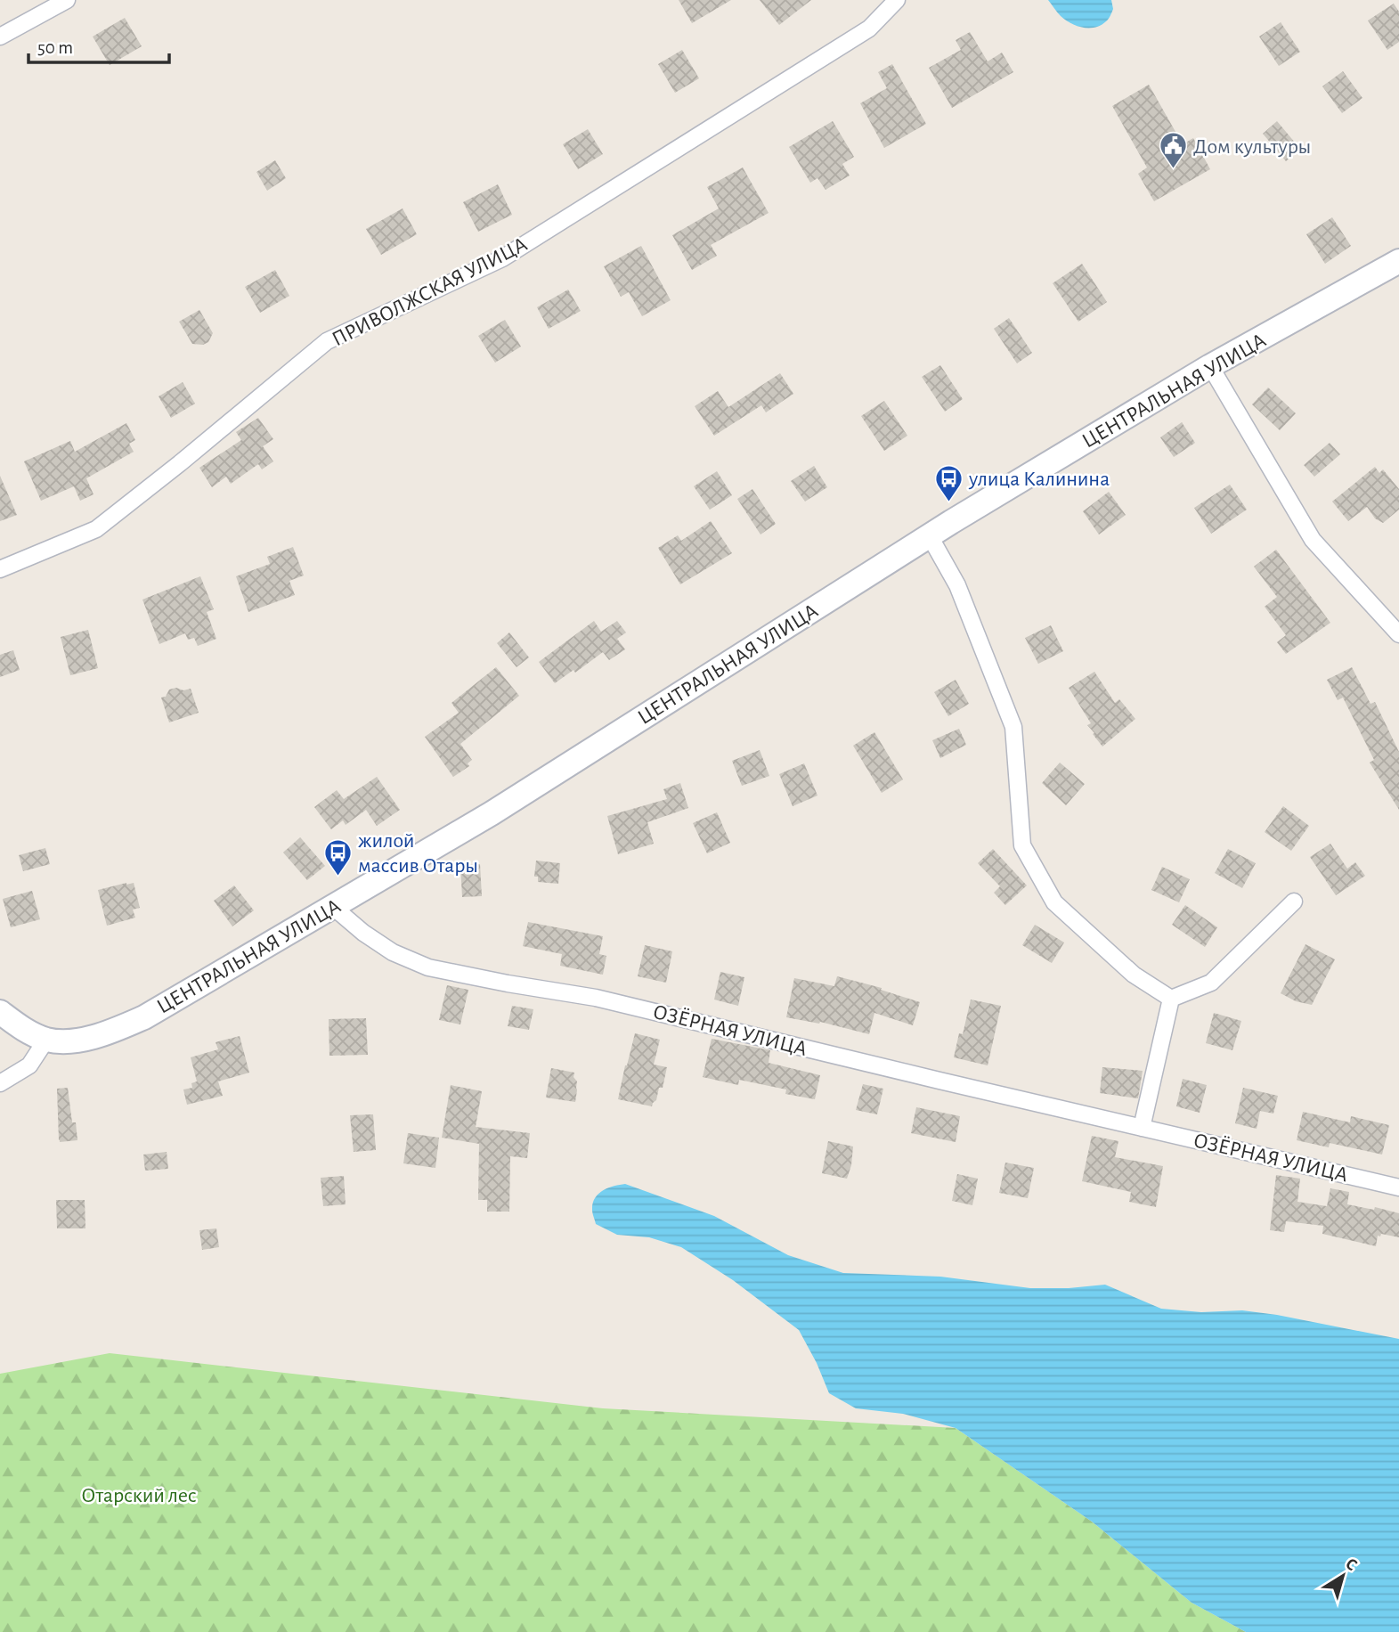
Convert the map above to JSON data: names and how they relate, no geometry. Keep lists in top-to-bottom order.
{
  "streets": {
    "street": ["ПРИВОЛЖСКАЯ УЛИЦА", "ЦЕНТРАЛЬНАЯ УЛИЦА", "ОЗЁРНАЯ УЛИЦА"]
  },
  "crossings": [
    ["ЦЕНТРАЛЬНАЯ УЛИЦА", "ОЗЁРНАЯ УЛИЦА"]
  ],
  "parks": ["Отарский лес"],
  "places": {
    "public building": ["Дом культуры"],
    "bus stop": ["улица Калинина", "жилой массив Отары"]
  },
  "scale_bar": "50 m",
  "north": "top right"
}
